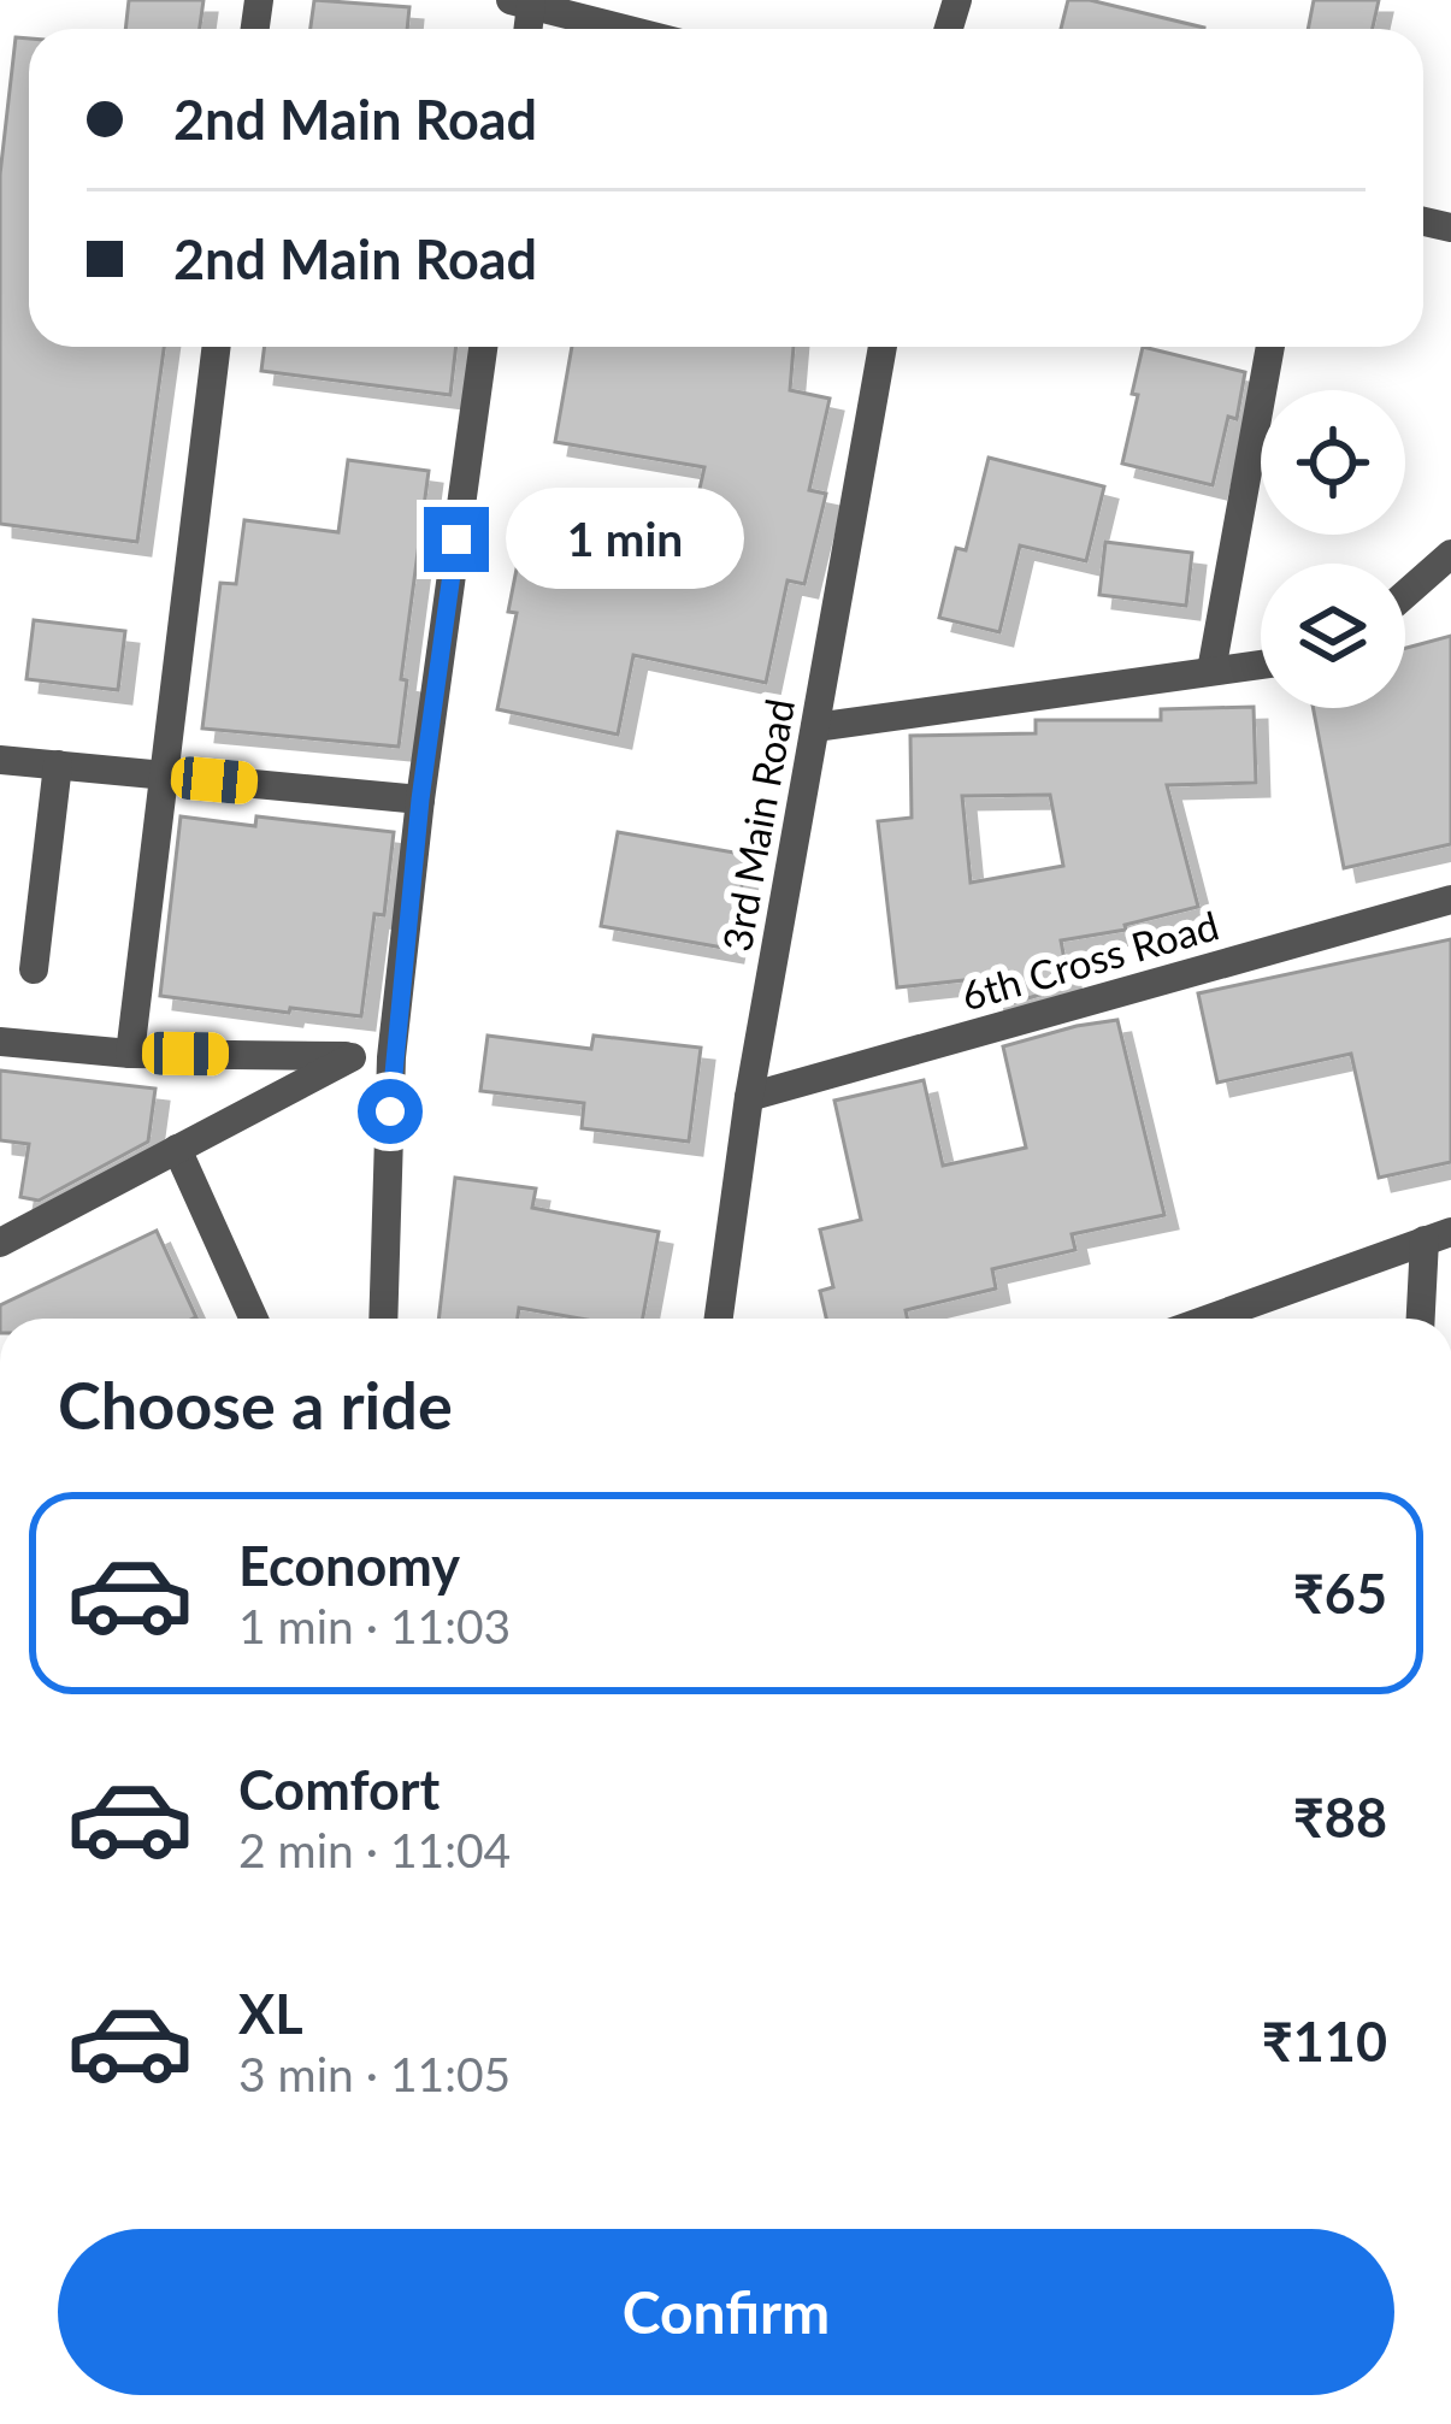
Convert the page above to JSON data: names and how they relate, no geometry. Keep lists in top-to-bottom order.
{
  "streets": {
    "street": ["3rd Main Road", "6th Cross Road"]
  },
  "crossings": [
    ["3rd Main Road", "6th Cross Road"]
  ],
  "page": {
    "banner": ["2nd Main Road", "2nd Main Road"],
    "bubble": "1 min",
    "heading": "Choose a ride",
    "list": [
      {
        "name": "Economy",
        "note": "1 min · 11:03",
        "value": "₹65"
      },
      {
        "name": "Comfort",
        "note": "2 min · 11:04",
        "value": "₹88"
      },
      {
        "name": "XL",
        "note": "3 min · 11:05",
        "value": "₹110"
      }
    ],
    "buttons": "Confirm"
  }
}
